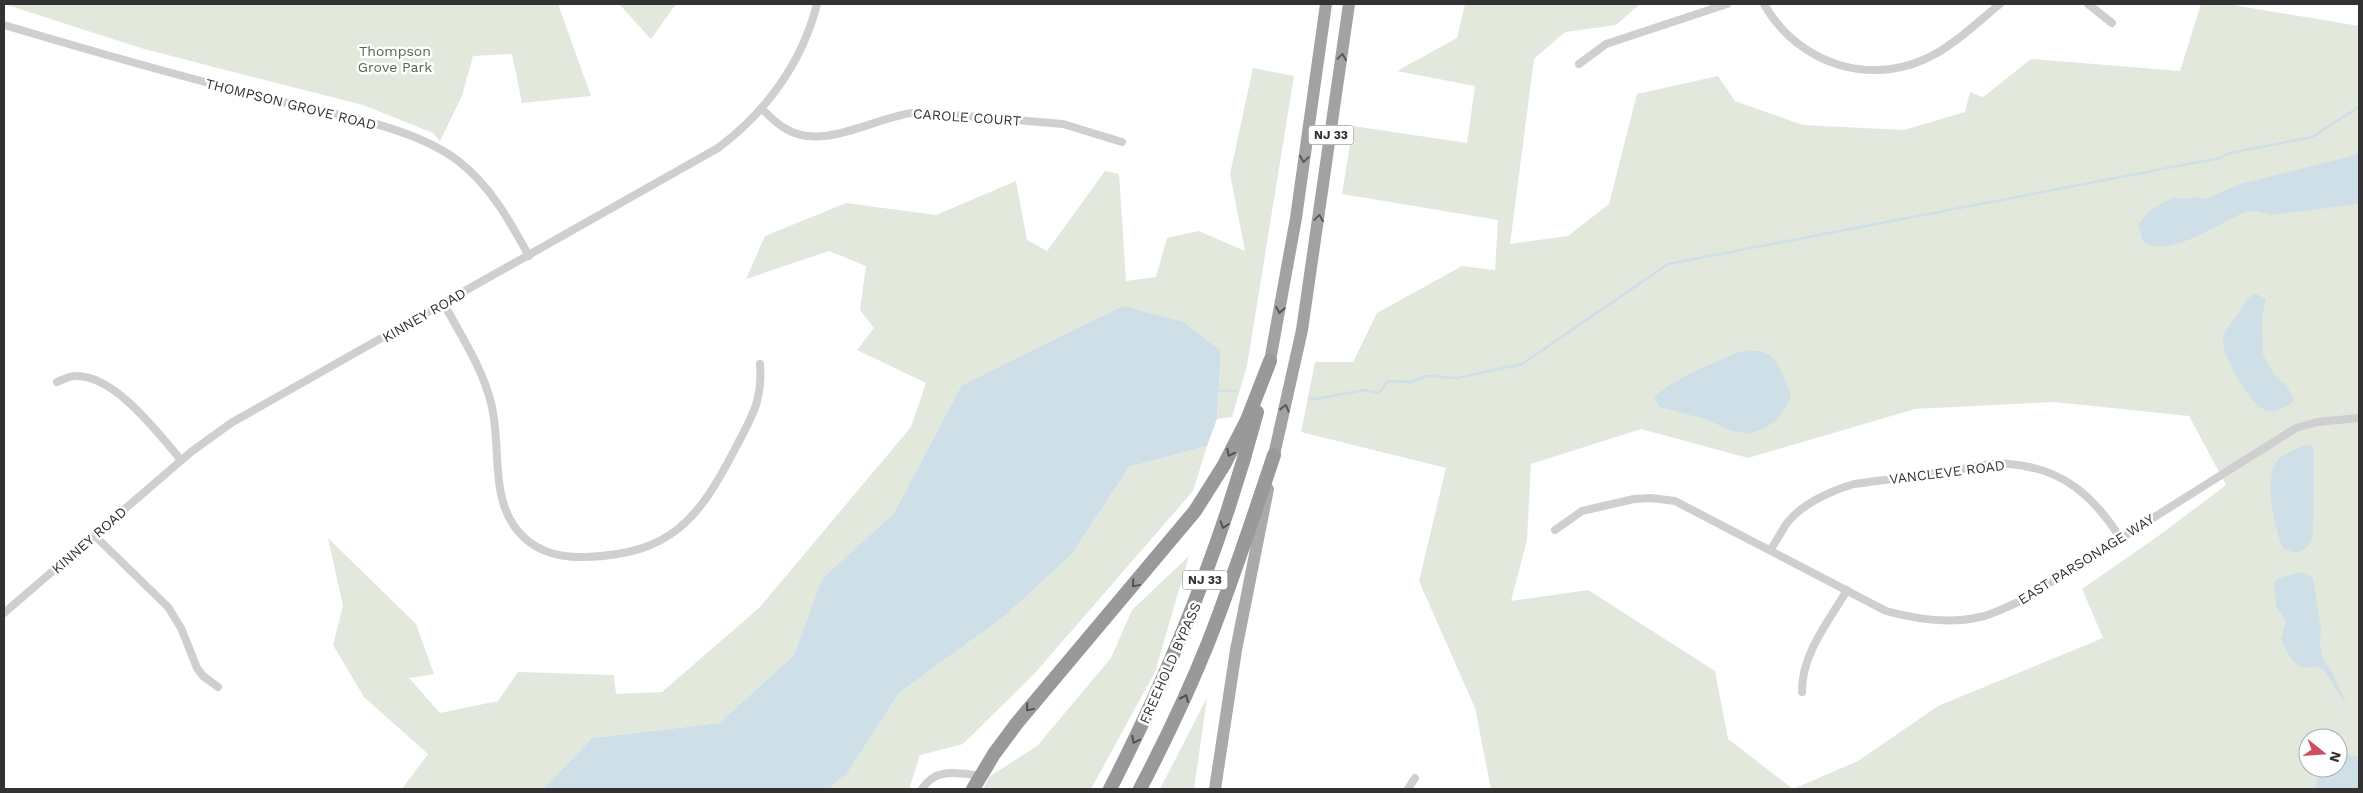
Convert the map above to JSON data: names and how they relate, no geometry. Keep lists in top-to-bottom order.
{
  "streets": {
    "highway": ["NJ 33", "FREEHOLD BYPASS"],
    "street": [
      "THOMPSON GROVE ROAD",
      "CAROLE COURT",
      "KINNEY ROAD",
      "VANCLEVE ROAD",
      "EAST PARSONAGE WAY"
    ]
  },
  "crossings": [
    ["THOMPSON GROVE ROAD", "KINNEY ROAD"],
    ["CAROLE COURT", "KINNEY ROAD"],
    ["NJ 33", "FREEHOLD BYPASS"],
    ["VANCLEVE ROAD", "EAST PARSONAGE WAY"]
  ],
  "parks": ["Thompson Grove Park"],
  "north": "right"
}
